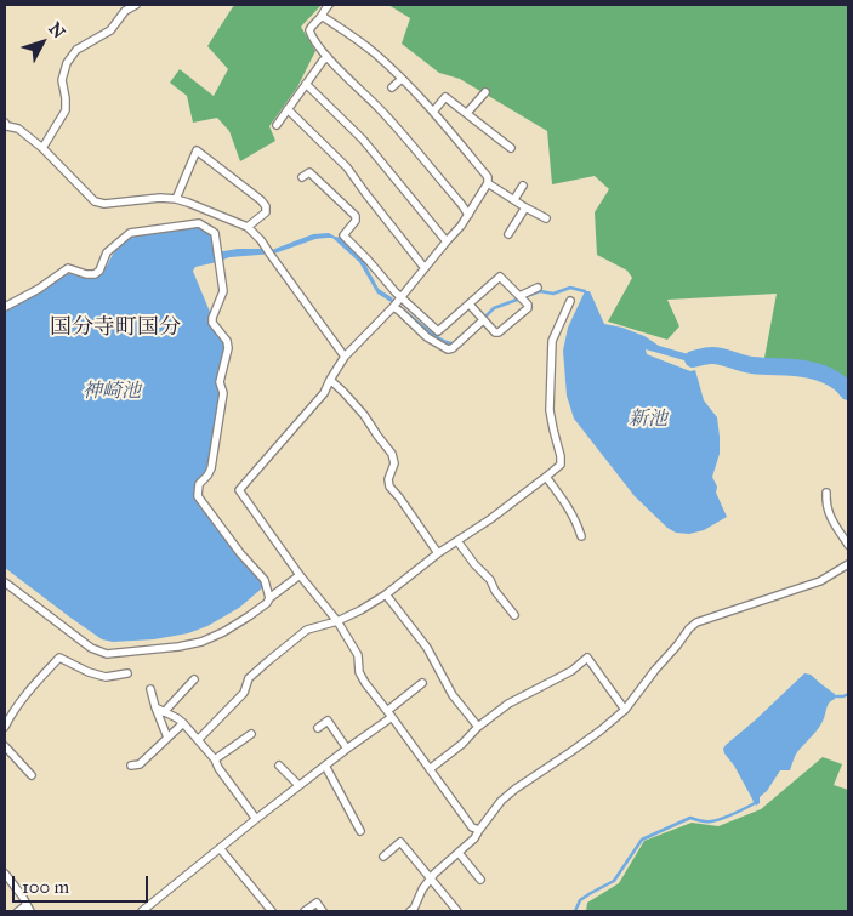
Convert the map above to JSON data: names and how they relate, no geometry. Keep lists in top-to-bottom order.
{
  "districts": ["国分寺町国分"],
  "water": ["神崎池", "新池"],
  "scale_bar": "100 m",
  "north": "top right"
}
